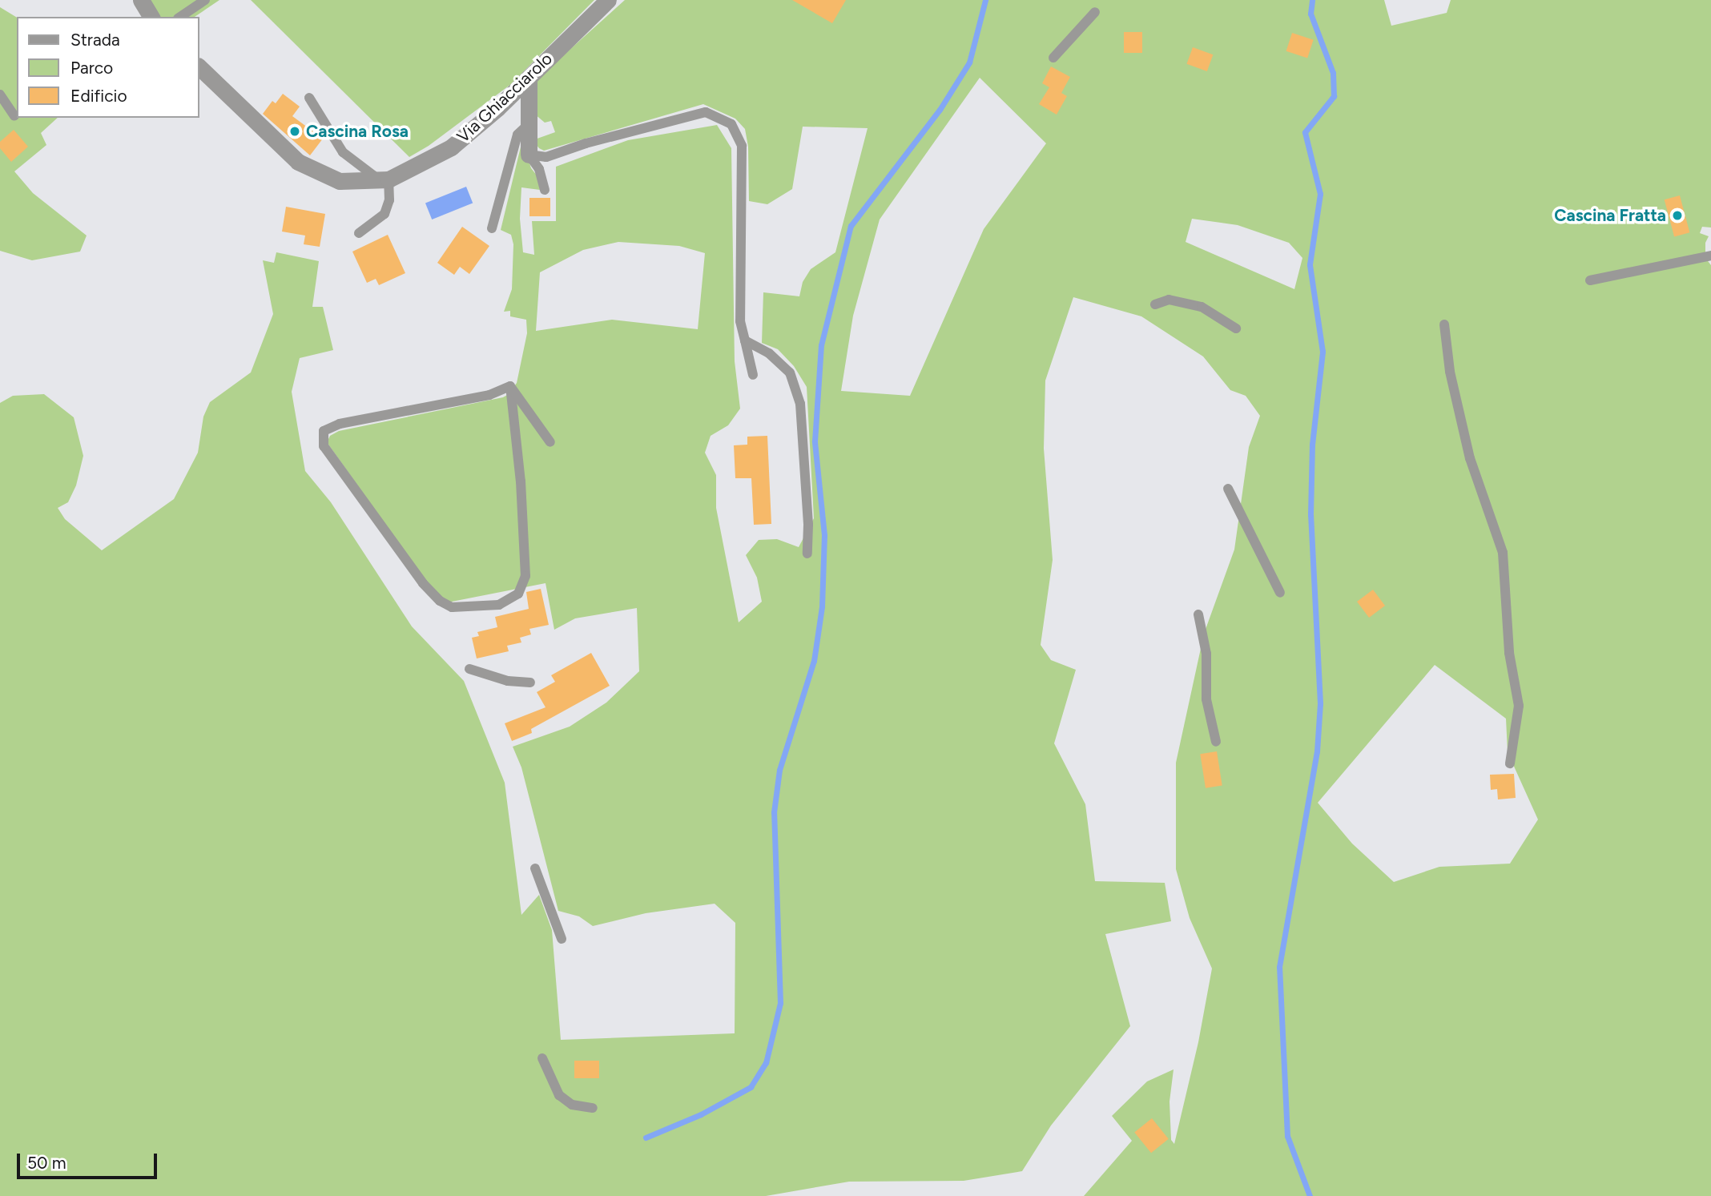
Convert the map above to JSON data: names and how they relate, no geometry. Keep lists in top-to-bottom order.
{
  "streets": {
    "street": ["Via Ghiacciarolo"]
  },
  "places": ["Cascina Rosa", "Cascina Fratta"],
  "legend": ["Strada", "Parco", "Edificio"],
  "scale_bar": "50 m"
}
